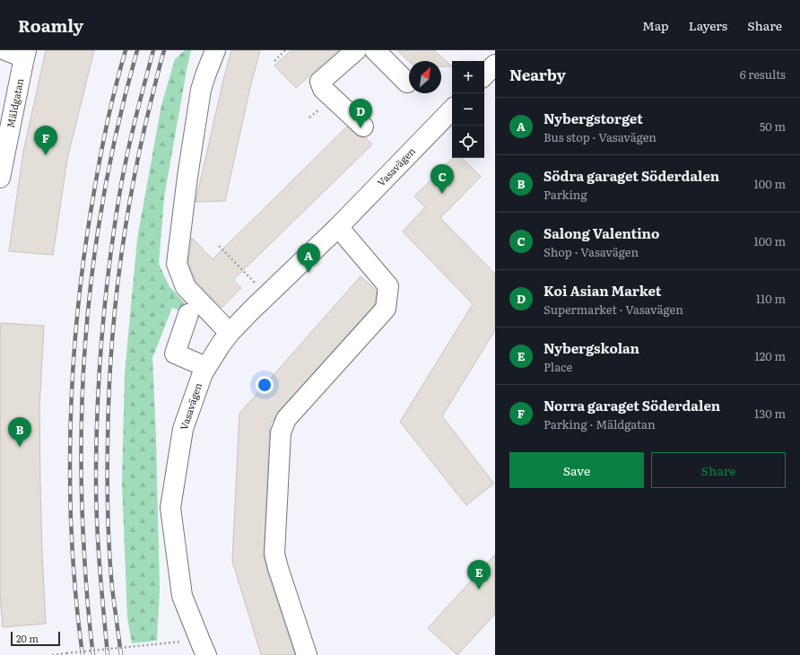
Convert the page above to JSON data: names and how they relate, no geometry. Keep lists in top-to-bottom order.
{
  "streets": {
    "street": ["Mäldgatan", "Vasavägen"]
  },
  "scale_bar": "20 m",
  "north": "top right",
  "page": {
    "header": "Roamly",
    "nav": ["Map", "Layers", "Share"],
    "heading": ["Nearby", "6 results"],
    "map_buttons": ["+", "−"],
    "list": [
      {
        "mark": "A",
        "name": "Nybergstorget",
        "note": "Bus stop · Vasavägen",
        "value": "50 m"
      },
      {
        "mark": "B",
        "name": "Södra garaget Söderdalen",
        "note": "Parking",
        "value": "100 m"
      },
      {
        "mark": "C",
        "name": "Salong Valentino",
        "note": "Shop · Vasavägen",
        "value": "100 m"
      },
      {
        "mark": "D",
        "name": "Koi Asian Market",
        "note": "Supermarket · Vasavägen",
        "value": "110 m"
      },
      {
        "mark": "E",
        "name": "Nybergskolan",
        "note": "Place",
        "value": "120 m"
      },
      {
        "mark": "F",
        "name": "Norra garaget Söderdalen",
        "note": "Parking · Mäldgatan",
        "value": "130 m"
      }
    ],
    "pins": [
      "D",
      "F",
      "C",
      "A",
      "B",
      "E"
    ],
    "buttons": ["Save", "Share"],
    "scale": "20 m"
  }
}
